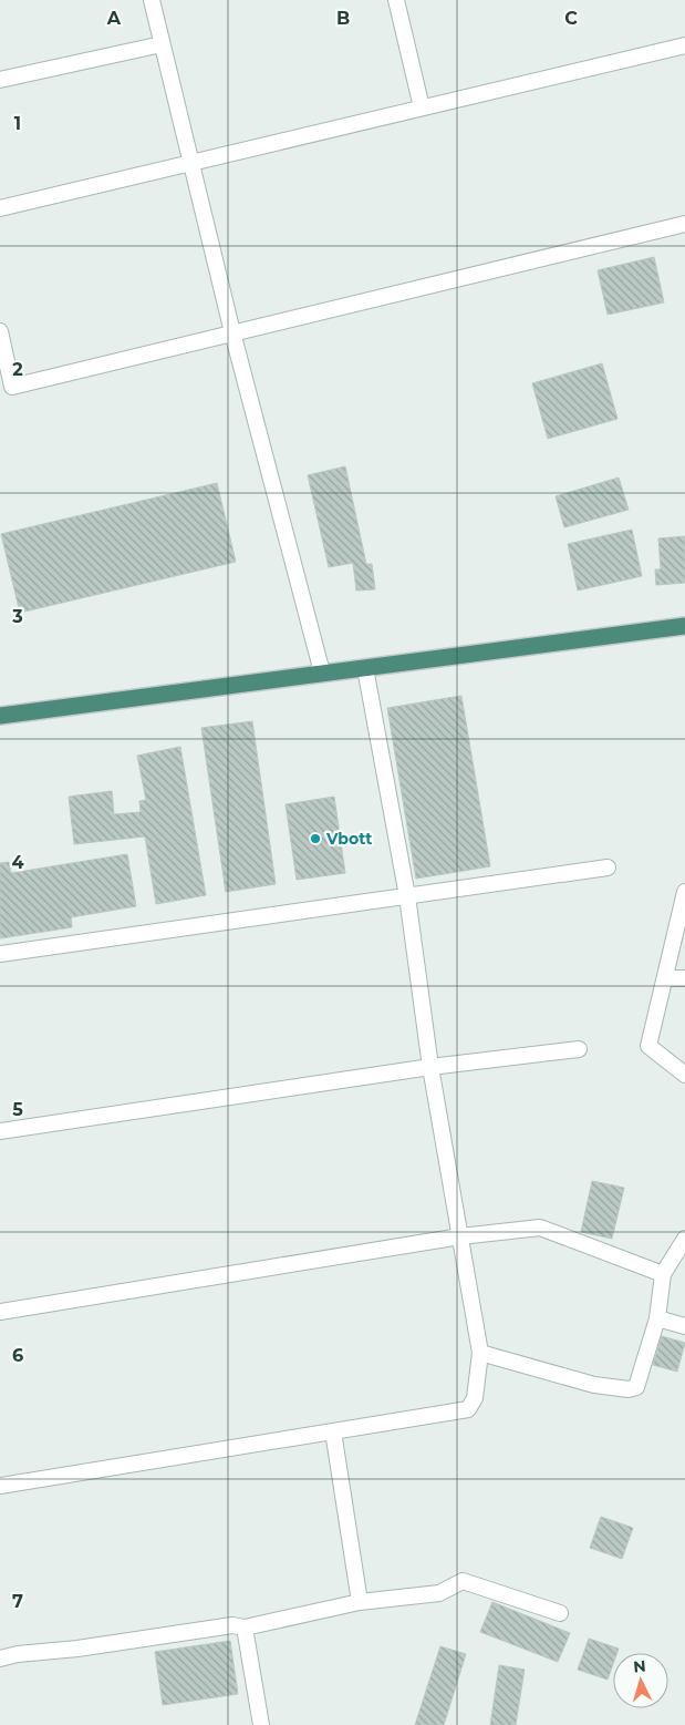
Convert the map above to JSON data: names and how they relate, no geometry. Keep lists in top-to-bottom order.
{
  "places": ["Vbott"],
  "north": "top",
  "grid": {
    "columns": ["A", "B", "C"],
    "rows": [
      "1",
      "2",
      "3",
      "4",
      "5",
      "6",
      "7"
    ]
  }
}
